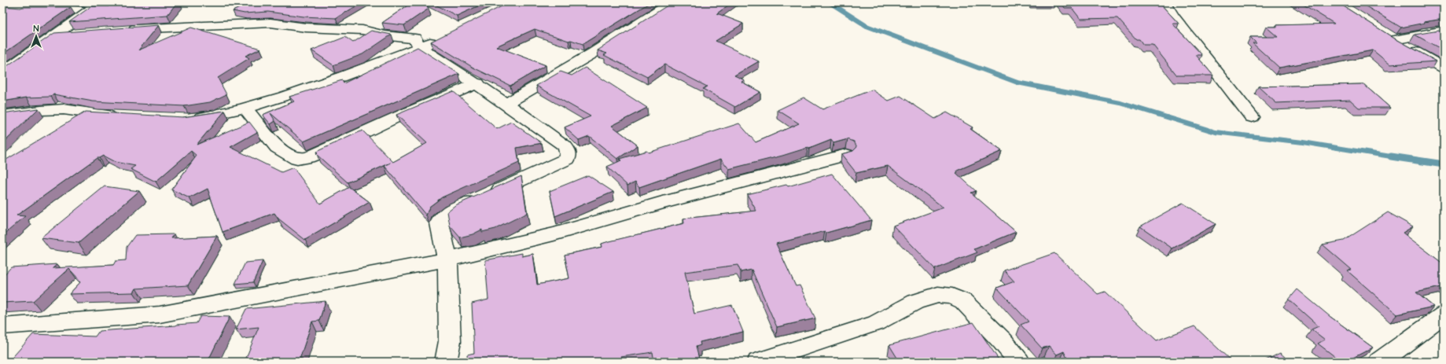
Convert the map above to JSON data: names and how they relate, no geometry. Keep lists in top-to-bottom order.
{
  "north": "top"
}
